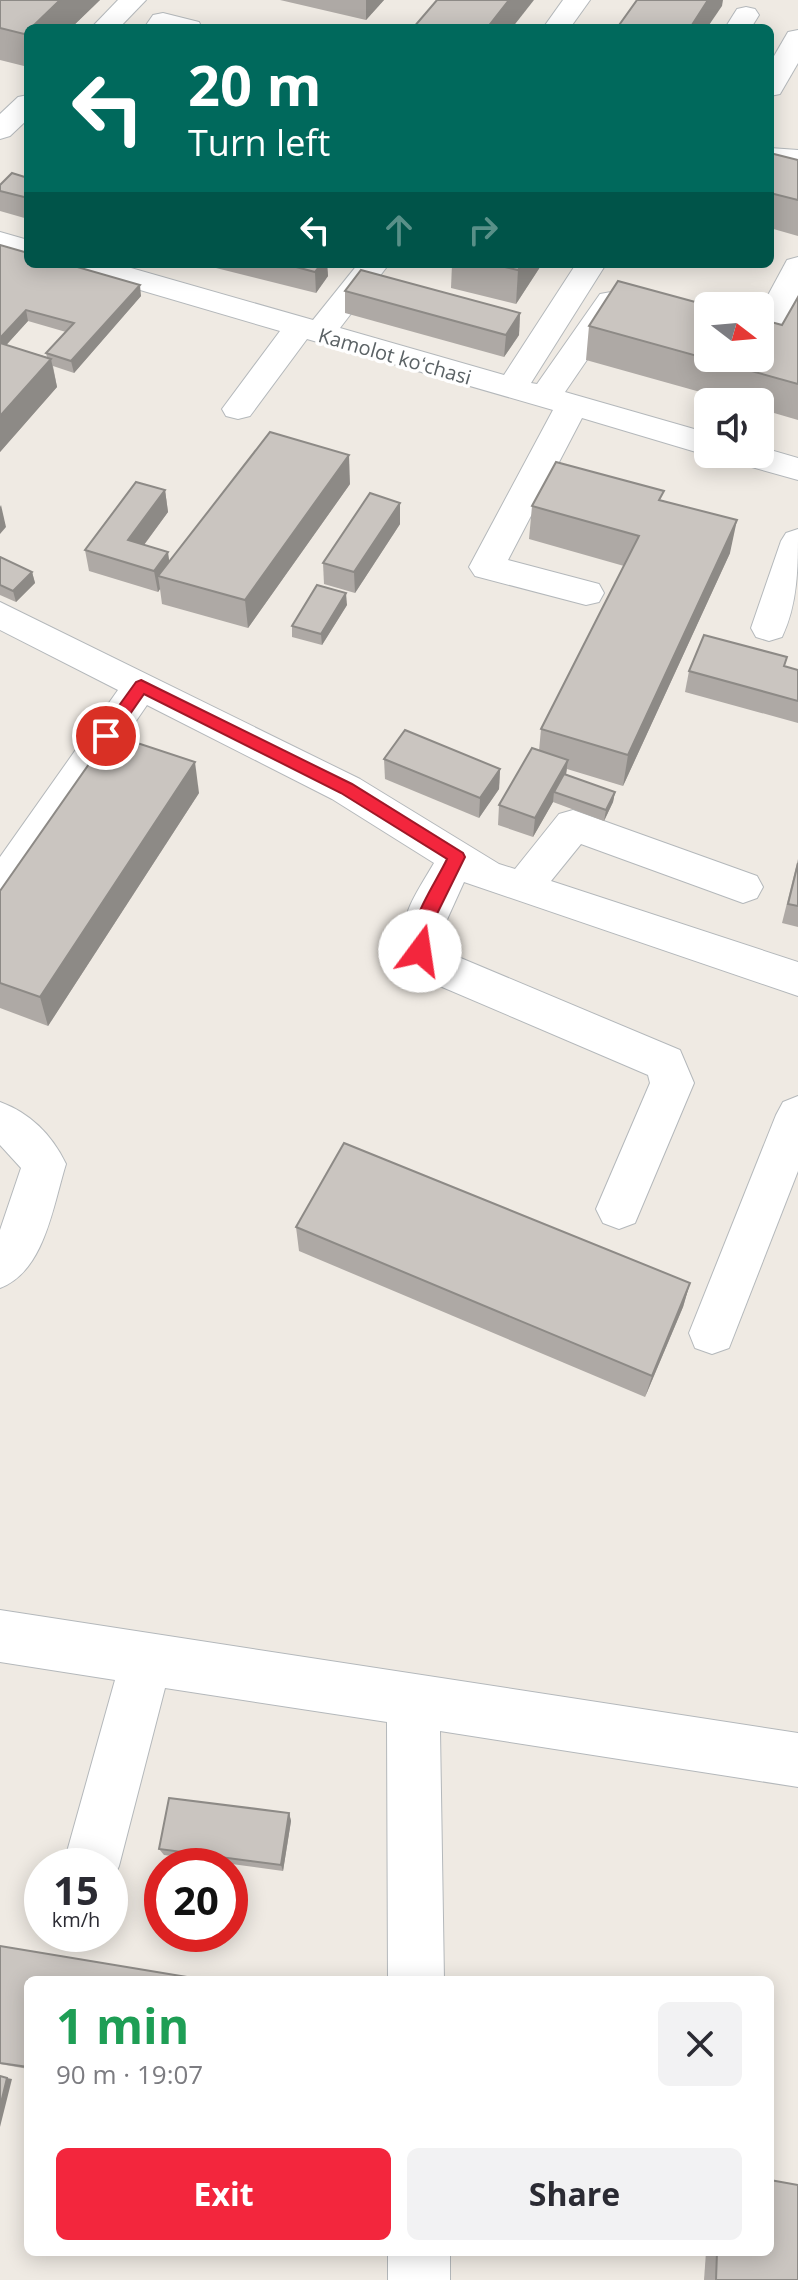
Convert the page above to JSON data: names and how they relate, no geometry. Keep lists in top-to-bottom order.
{
  "streets": {
    "street": ["Kamolot koʻchasi"]
  },
  "north": "right",
  "page": {
    "turn": ["20 m", "Turn left"],
    "speed": "15 km/h",
    "limit": "20",
    "heading": ["1 min", "90 m · 19:07"],
    "buttons": ["Exit", "Share"]
  }
}
